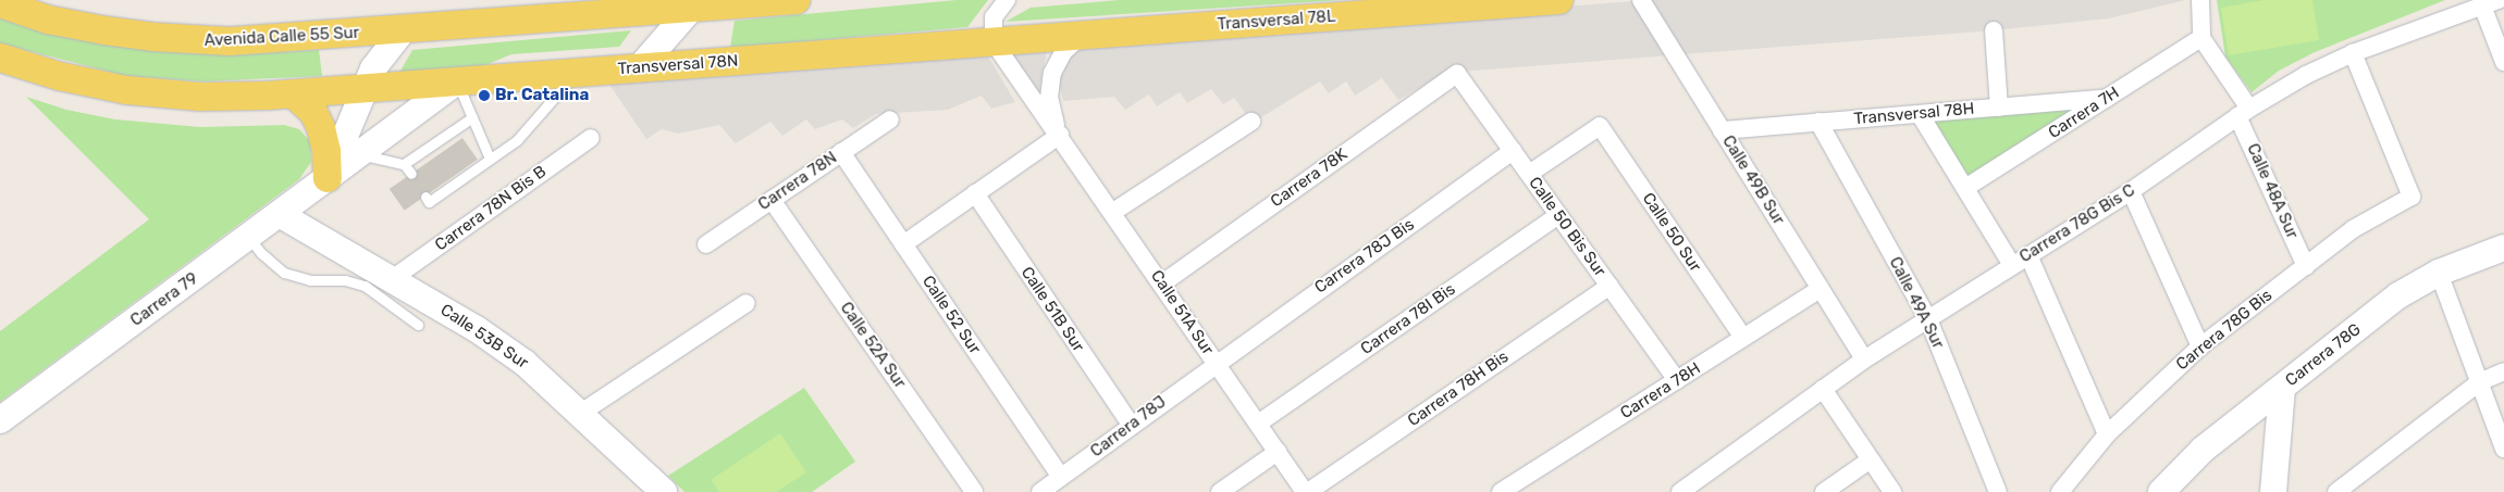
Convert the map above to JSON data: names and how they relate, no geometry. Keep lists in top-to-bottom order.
{
  "streets": {
    "main road": ["Transversal 78L", "Avenida Calle 55 Sur", "Transversal 78N"],
    "street": [
      "Carrera 7H",
      "Transversal 78H",
      "Carrera 78K",
      "Calle 49B Sur",
      "Carrera 78N",
      "Calle 48A Sur",
      "Carrera 78N Bis B",
      "Carrera 78G Bis C",
      "Calle 50 Bis Sur",
      "Calle 50 Sur",
      "Carrera 78J Bis",
      "Carrera 79",
      "Calle 49A Sur",
      "Calle 51B Sur",
      "Calle 51A Sur",
      "Calle 52 Sur",
      "Carrera 78I Bis",
      "Carrera 78G Bis",
      "Calle 53B Sur",
      "Calle 52A Sur",
      "Carrera 78G",
      "Carrera 78H Bis",
      "Carrera 78H",
      "Carrera 78J"
    ]
  },
  "crossings": [
    ["Transversal 78L", "Transversal 78N"],
    ["Transversal 78L", "Calle 51A Sur"],
    ["Avenida Calle 55 Sur", "Carrera 79"],
    ["Transversal 78N", "Carrera 79"],
    ["Transversal 78N", "Calle 51A Sur"],
    ["Carrera 7H", "Transversal 78H"],
    ["Carrera 7H", "Calle 48A Sur"],
    ["Transversal 78H", "Calle 49B Sur"],
    ["Transversal 78H", "Calle 49A Sur"],
    ["Carrera 78K", "Calle 50 Bis Sur"],
    ["Carrera 78K", "Calle 51A Sur"],
    ["Calle 49B Sur", "Carrera 78G Bis C"],
    ["Calle 49B Sur", "Carrera 78H"],
    ["Carrera 78N", "Calle 52 Sur"],
    ["Carrera 78N", "Calle 52A Sur"],
    ["Calle 48A Sur", "Carrera 78G Bis C"],
    ["Calle 48A Sur", "Carrera 78G Bis"],
    ["Carrera 78N Bis B", "Calle 53B Sur"],
    ["Carrera 78G Bis C", "Calle 49A Sur"],
    ["Carrera 78G Bis C", "Carrera 78G Bis"],
    ["Calle 50 Bis Sur", "Calle 50 Sur"],
    ["Calle 50 Bis Sur", "Carrera 78J Bis"],
    ["Calle 50 Bis Sur", "Carrera 78I Bis"],
    ["Calle 50 Bis Sur", "Carrera 78H Bis"],
    ["Calle 50 Bis Sur", "Carrera 78H"],
    ["Calle 50 Sur", "Carrera 78H"],
    ["Carrera 78J Bis", "Calle 51A Sur"],
    ["Carrera 78J Bis", "Carrera 78J"],
    ["Carrera 79", "Calle 53B Sur"],
    ["Calle 51B Sur", "Carrera 78J"],
    ["Calle 51A Sur", "Carrera 78I Bis"],
    ["Calle 51A Sur", "Carrera 78H Bis"],
    ["Calle 51A Sur", "Carrera 78J"],
    ["Calle 52 Sur", "Carrera 78J"]
  ],
  "places": ["Br. Catalina"]
}
